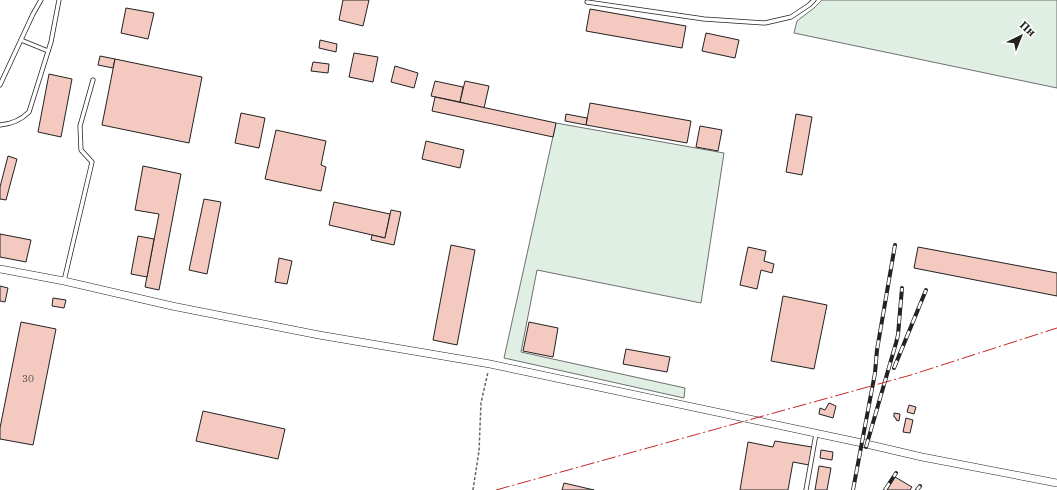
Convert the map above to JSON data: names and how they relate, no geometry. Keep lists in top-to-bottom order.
{
  "house_numbers": ["30"],
  "north": "top right"
}
